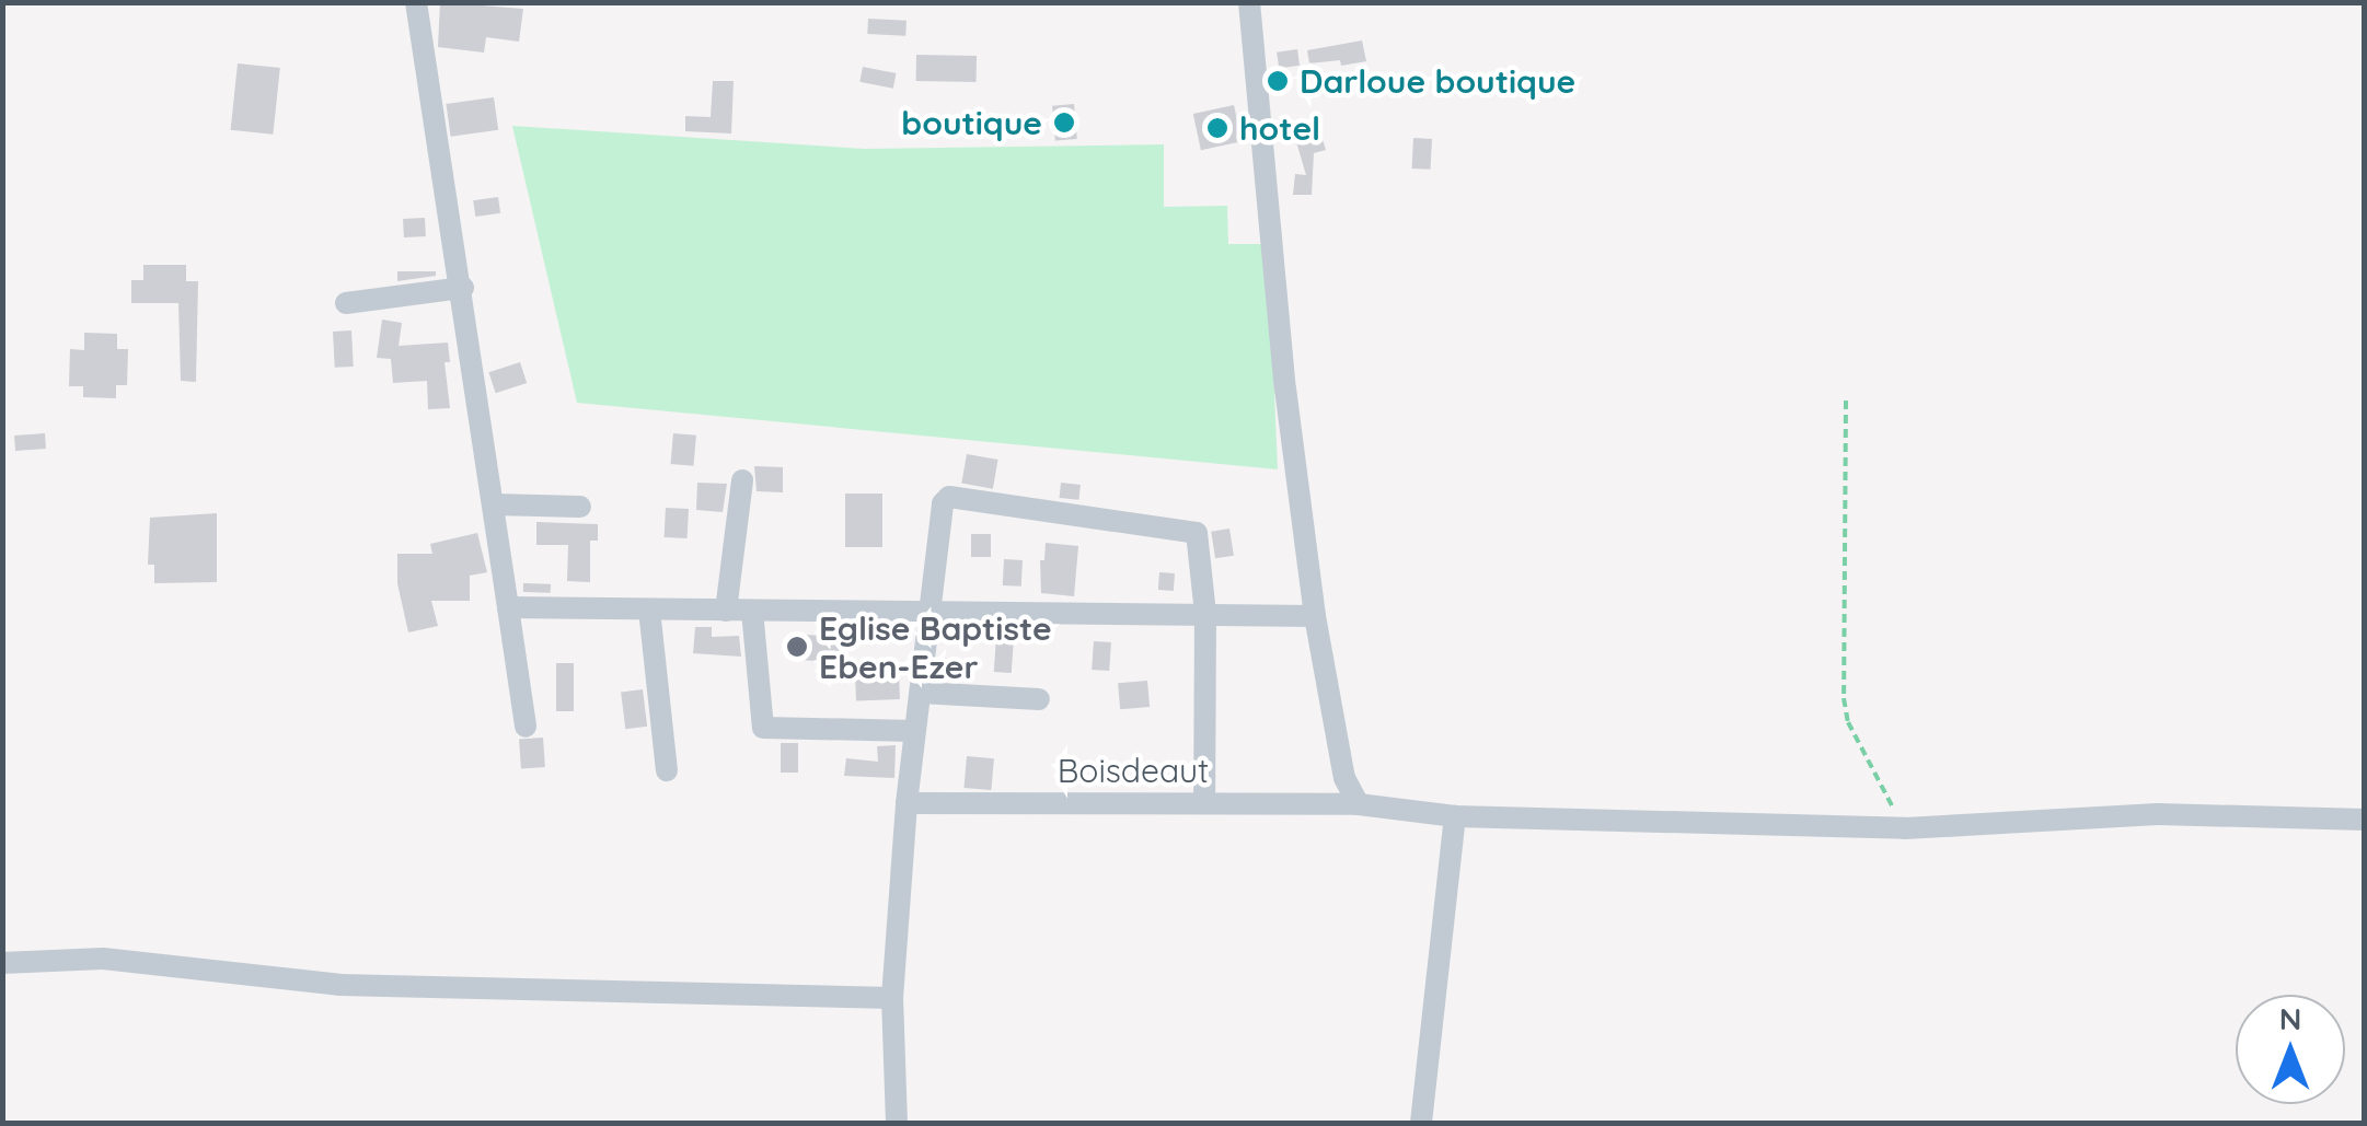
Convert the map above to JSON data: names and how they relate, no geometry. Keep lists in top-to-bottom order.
{
  "streets": {
    "street": ["Boisdeaut"]
  },
  "places": [
    "Darloue boutique",
    "boutique",
    "hotel",
    "Eglise Baptiste Eben-Ezer"
  ],
  "north": "top"
}
